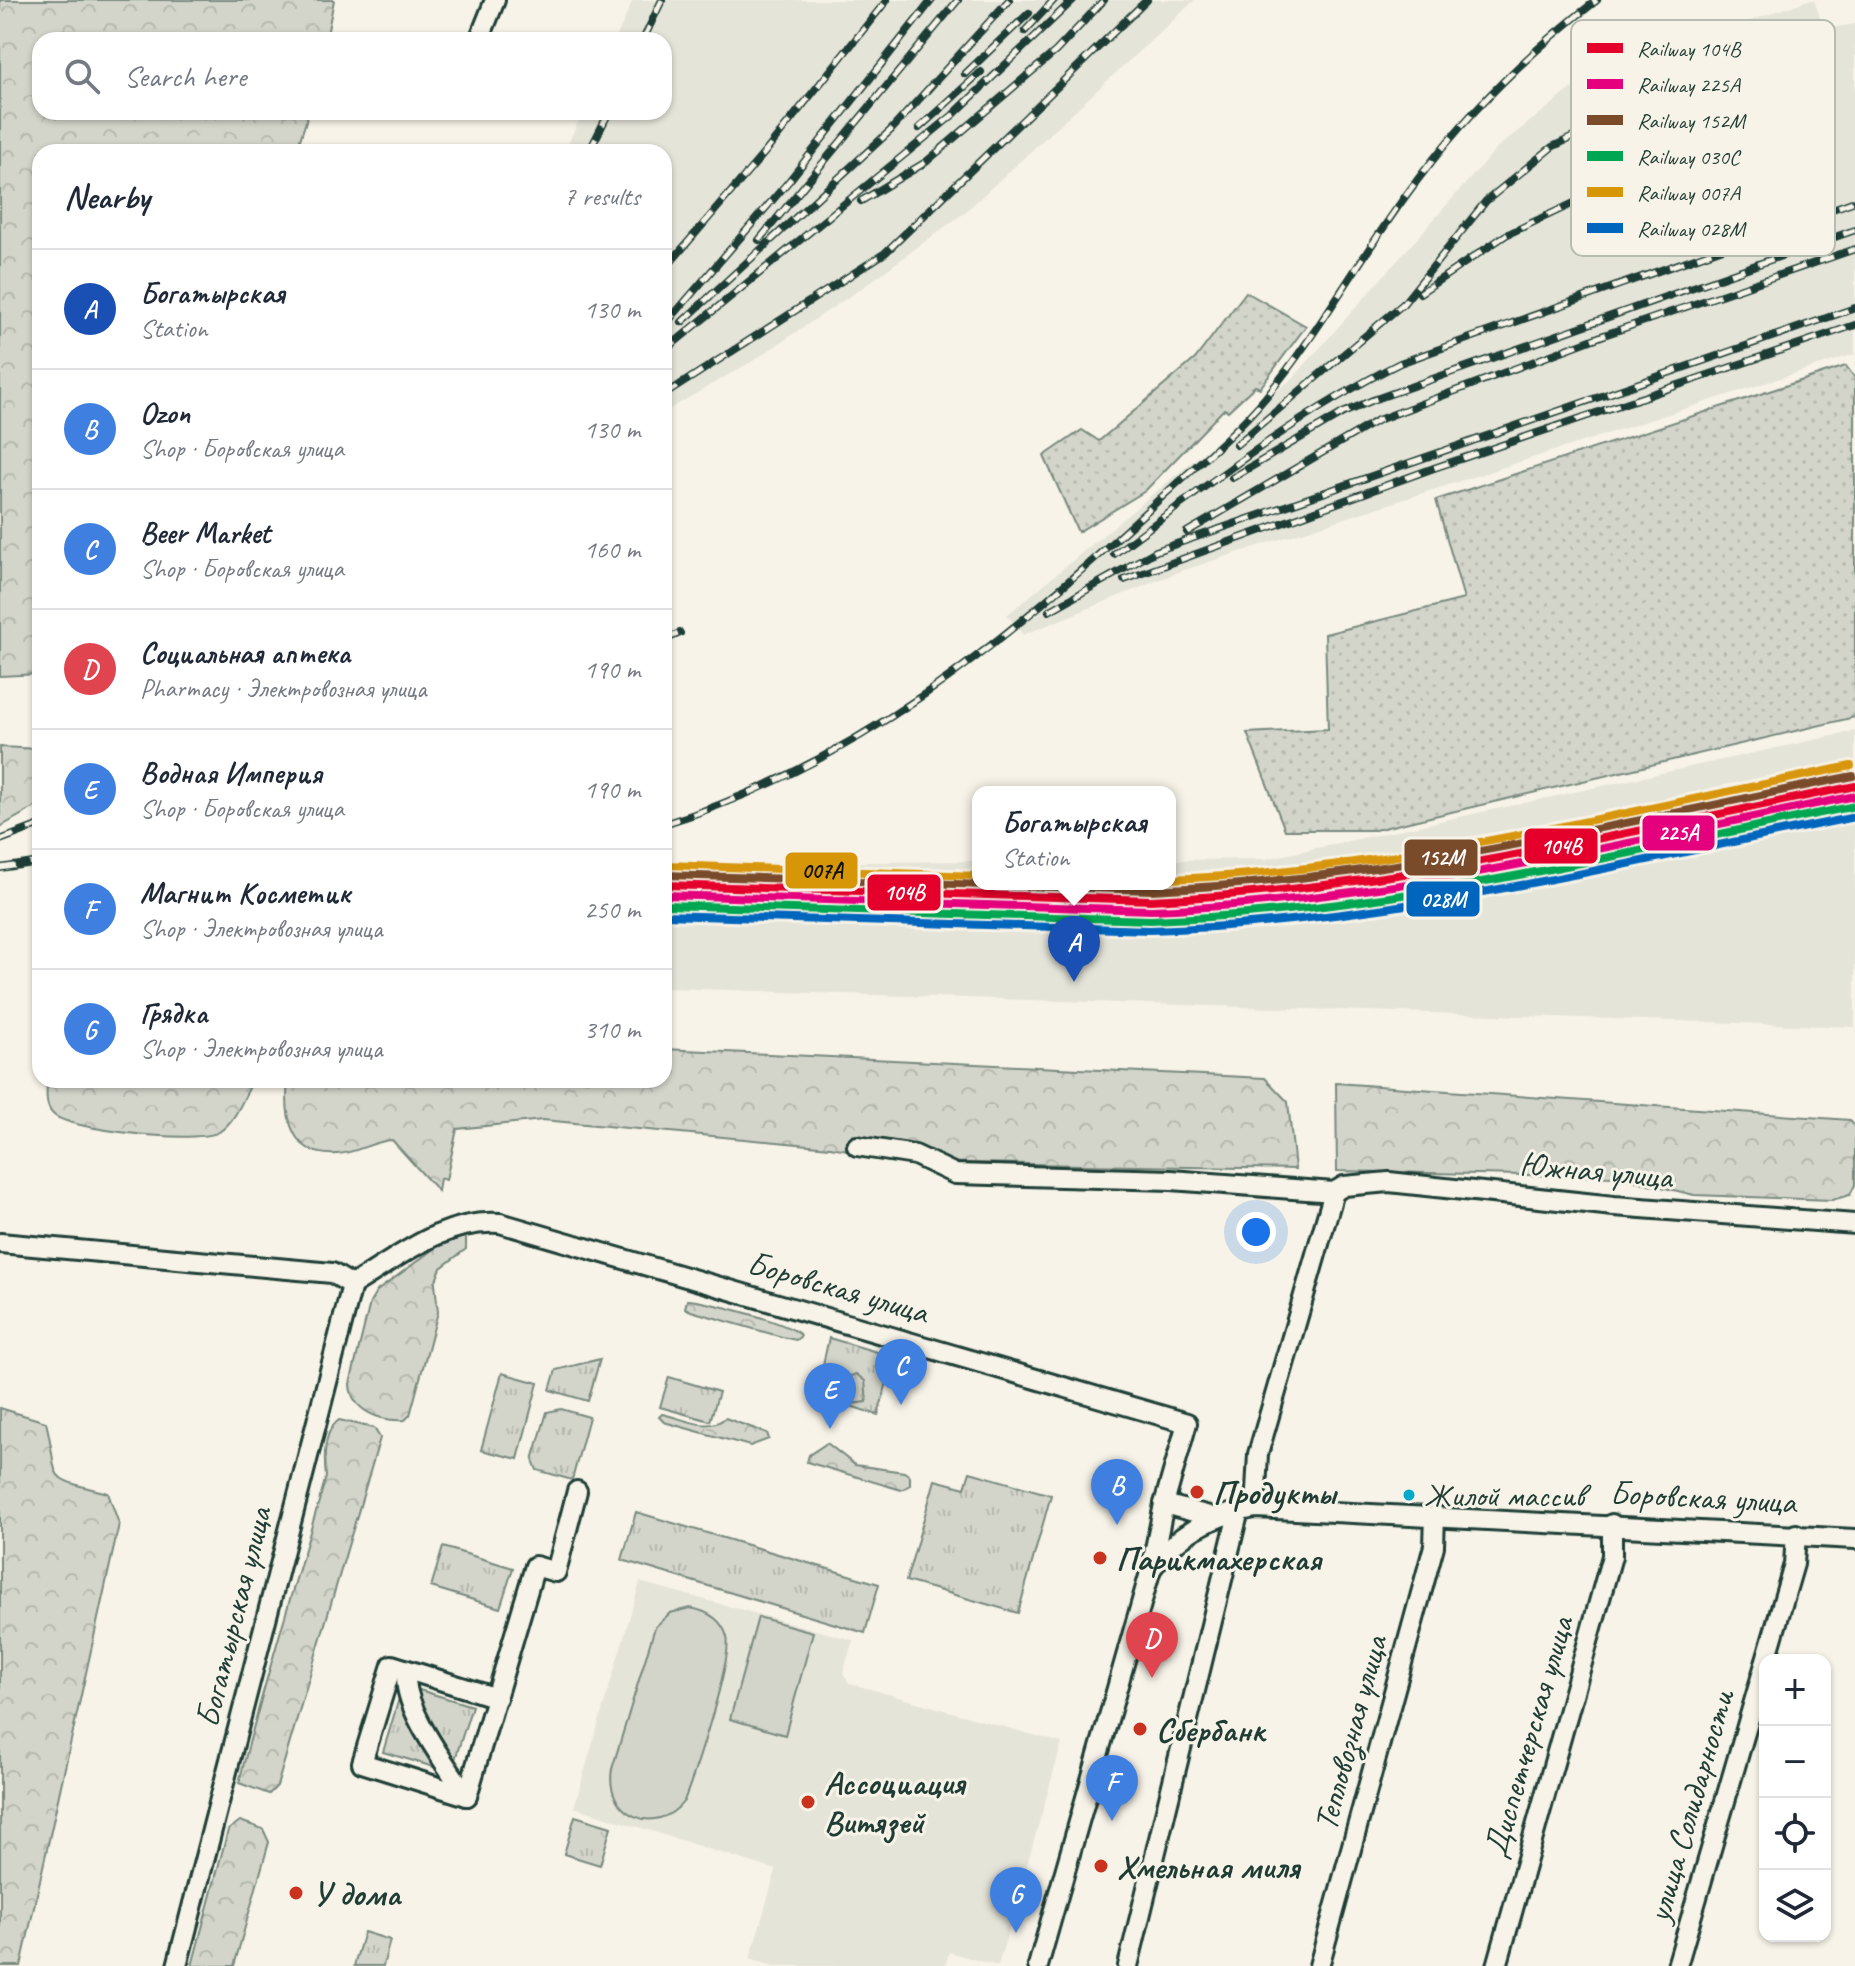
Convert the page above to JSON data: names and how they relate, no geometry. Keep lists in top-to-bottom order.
{
  "streets": {
    "street": [
      "Южная улица",
      "Боровская улица",
      "Богатырская улица",
      "Тепловозная улица",
      "Диспетчерская улица",
      "улица Солидарности"
    ]
  },
  "crossings": [
    ["Боровская улица", "Богатырская улица"],
    ["Боровская улица", "Тепловозная улица"],
    ["Боровская улица", "Диспетчерская улица"],
    ["Боровская улица", "улица Солидарности"]
  ],
  "places": [
    "Продукты",
    "Жилой массив",
    "Парикмахерская",
    "Сбербанк",
    "Ассоциация Витязей",
    "Хмельная миля",
    "У дома"
  ],
  "lines": [
    "rail line 007А",
    "rail line 152М",
    "rail line 104В",
    "rail line 225А",
    "rail line 030C",
    "rail line 028М"
  ],
  "legend": [
    "Railway 104В",
    "Railway 225А",
    "Railway 152М",
    "Railway 030C",
    "Railway 007А",
    "Railway 028М"
  ],
  "page": {
    "search": "Search here",
    "heading": ["Nearby", "7 results"],
    "list": [
      {
        "mark": "A",
        "name": "Богатырская",
        "note": "Station",
        "value": "130 m"
      },
      {
        "mark": "B",
        "name": "Ozon",
        "note": "Shop · Боровская улица",
        "value": "130 m"
      },
      {
        "mark": "C",
        "name": "Beer Market",
        "note": "Shop · Боровская улица",
        "value": "160 m"
      },
      {
        "mark": "D",
        "name": "Социальная аптека",
        "note": "Pharmacy · Электровозная улица",
        "value": "190 m"
      },
      {
        "mark": "E",
        "name": "Водная Империя",
        "note": "Shop · Боровская улица",
        "value": "190 m"
      },
      {
        "mark": "F",
        "name": "Магнит Косметик",
        "note": "Shop · Электровозная улица",
        "value": "250 m"
      },
      {
        "mark": "G",
        "name": "Грядка",
        "note": "Shop · Электровозная улица",
        "value": "310 m"
      }
    ],
    "popup": ["Богатырская", "Station"],
    "pins": [
      "A",
      "C",
      "E",
      "B",
      "D",
      "F",
      "G"
    ],
    "map_buttons": ["+", "−"]
  }
}
